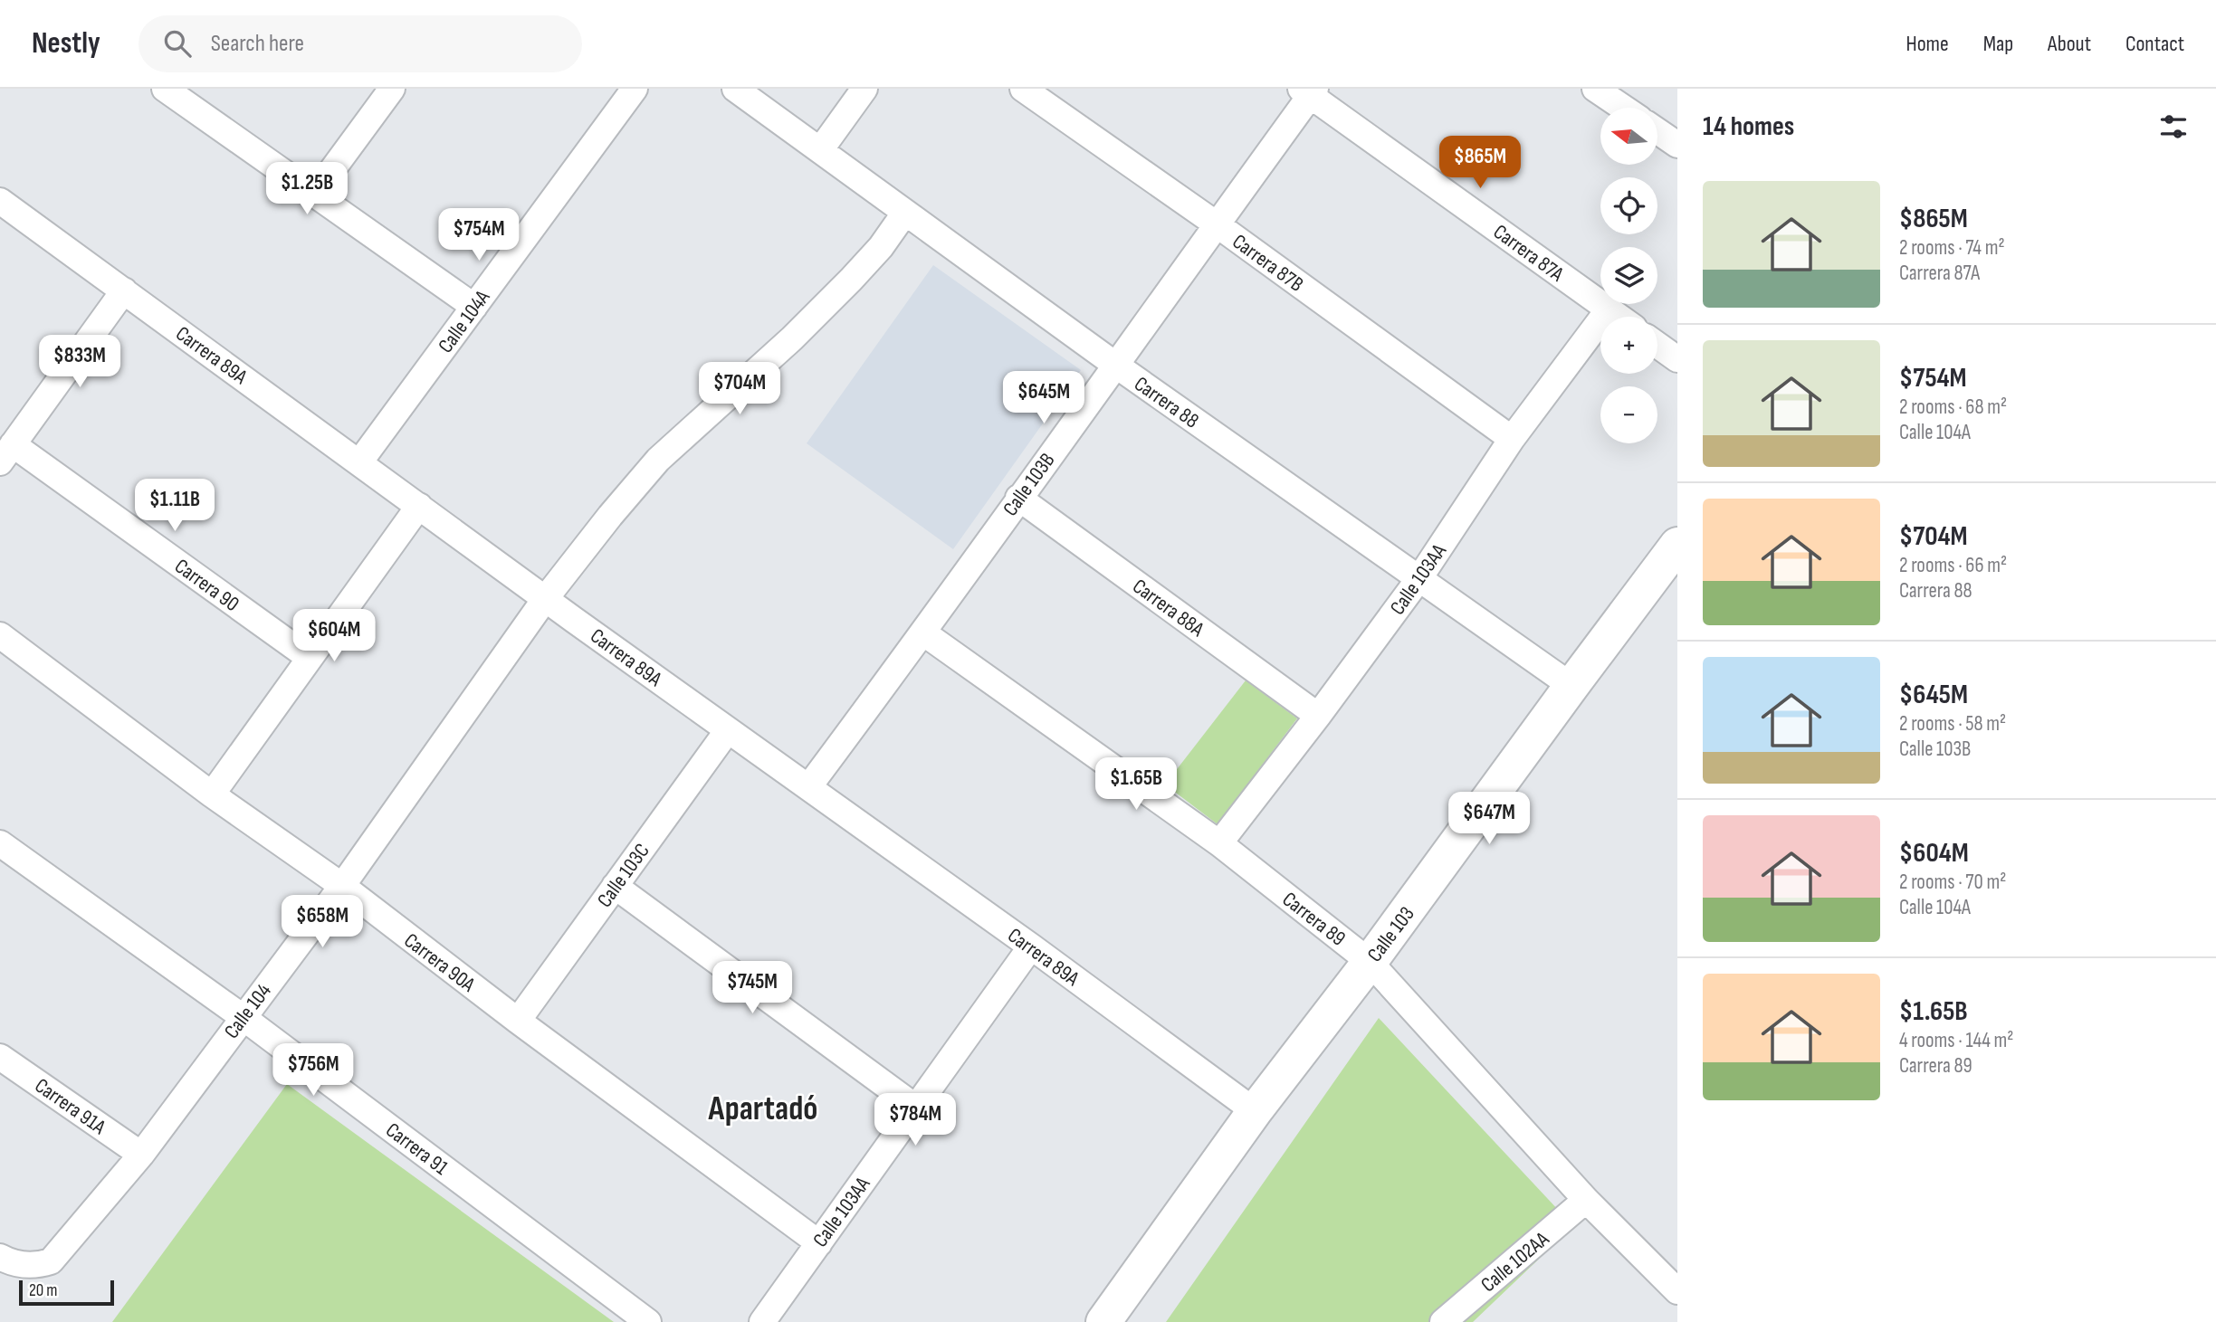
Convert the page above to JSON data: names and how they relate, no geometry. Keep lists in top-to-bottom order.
{
  "streets": {
    "street": [
      "Carrera 87A",
      "Carrera 87B",
      "Calle 104A",
      "Carrera 89A",
      "Carrera 88",
      "Calle 103B",
      "Calle 103AA",
      "Carrera 90",
      "Carrera 88A",
      "Calle 103C",
      "Carrera 89",
      "Calle 103",
      "Carrera 90A",
      "Calle 104",
      "Carrera 91A",
      "Carrera 91",
      "Calle 102AA"
    ]
  },
  "crossings": [
    ["Carrera 87A", "Calle 103B"],
    ["Carrera 87A", "Calle 103AA"],
    ["Carrera 87B", "Calle 103B"],
    ["Carrera 87B", "Calle 103AA"],
    ["Calle 104A", "Carrera 89A"],
    ["Carrera 89A", "Calle 103B"],
    ["Carrera 89A", "Calle 103AA"],
    ["Carrera 89A", "Calle 103C"],
    ["Carrera 89A", "Calle 103"],
    ["Carrera 89A", "Calle 104"],
    ["Carrera 88", "Calle 103B"],
    ["Carrera 88", "Calle 103AA"],
    ["Carrera 88", "Calle 103"],
    ["Carrera 88", "Calle 104"],
    ["Calle 103B", "Carrera 88A"],
    ["Calle 103B", "Carrera 89"],
    ["Calle 103AA", "Carrera 88A"],
    ["Calle 103AA", "Carrera 89"],
    ["Calle 103AA", "Carrera 90A"],
    ["Calle 103C", "Carrera 90A"],
    ["Carrera 89", "Calle 103"],
    ["Carrera 89", "Calle 102AA"],
    ["Carrera 90A", "Calle 104"],
    ["Calle 104", "Carrera 91A"],
    ["Calle 104", "Carrera 91"]
  ],
  "districts": ["Apartadó"],
  "scale_bar": "20 m",
  "north": "left",
  "page": {
    "header": "Nestly",
    "search": "Search here",
    "nav": [
      "Home",
      "Map",
      "About",
      "Contact"
    ],
    "heading": "14 homes",
    "map_buttons": ["+", "−"],
    "price": [
      "$865M",
      "$1.25B",
      "$754M",
      "$833M",
      "$704M",
      "$645M",
      "$1.11B",
      "$604M",
      "$1.65B",
      "$647M",
      "$658M",
      "$745M",
      "$756M",
      "$784M"
    ],
    "list": [
      {
        "name": "$865M",
        "note": "2 rooms · 74 m² · Carrera 87A"
      },
      {
        "name": "$754M",
        "note": "2 rooms · 68 m² · Calle 104A"
      },
      {
        "name": "$704M",
        "note": "2 rooms · 66 m² · Carrera 88"
      },
      {
        "name": "$645M",
        "note": "2 rooms · 58 m² · Calle 103B"
      },
      {
        "name": "$604M",
        "note": "2 rooms · 70 m² · Calle 104A"
      },
      {
        "name": "$1.65B",
        "note": "4 rooms · 144 m² · Carrera 89"
      }
    ],
    "scale": "20 m"
  }
}
